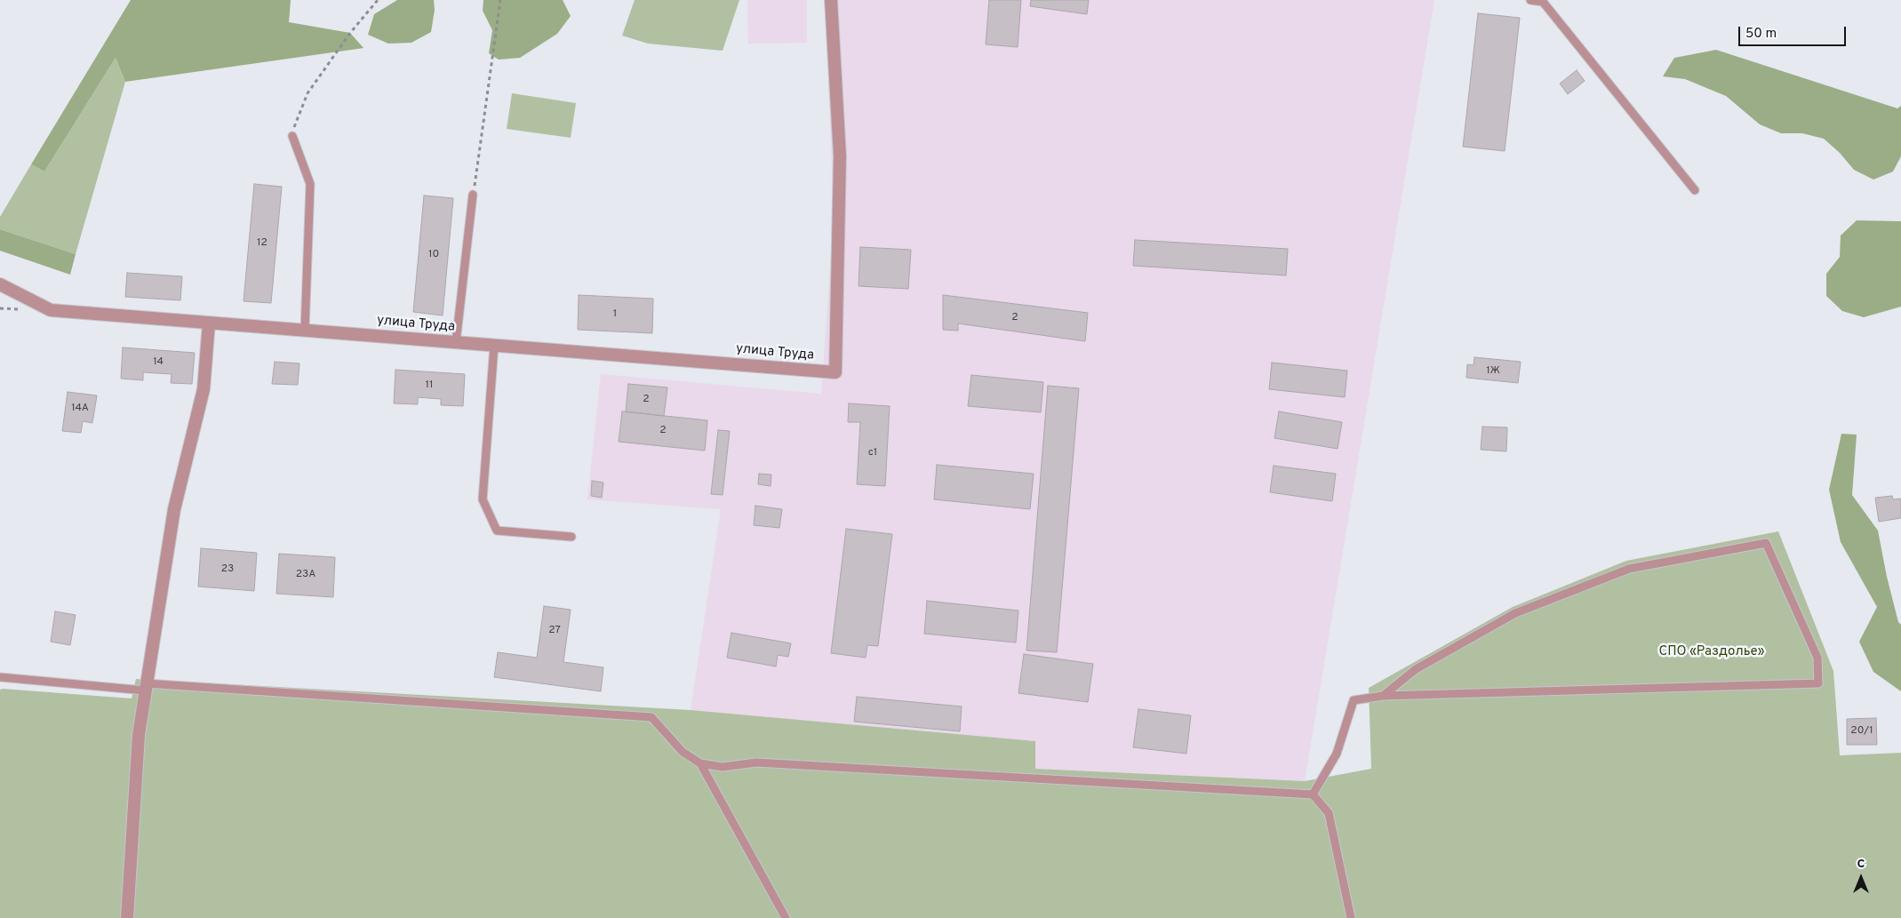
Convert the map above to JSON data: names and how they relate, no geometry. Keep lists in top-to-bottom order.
{
  "streets": {
    "street": ["улица Труда"]
  },
  "parks": ["СПО «Раздолье»"],
  "house_numbers": [
    "12",
    "10",
    "1",
    "2",
    "14",
    "1Ж",
    "11",
    "2",
    "14А",
    "2",
    "с1",
    "23",
    "23А",
    "27",
    "20/1"
  ],
  "scale_bar": "50 m",
  "north": "top"
}
